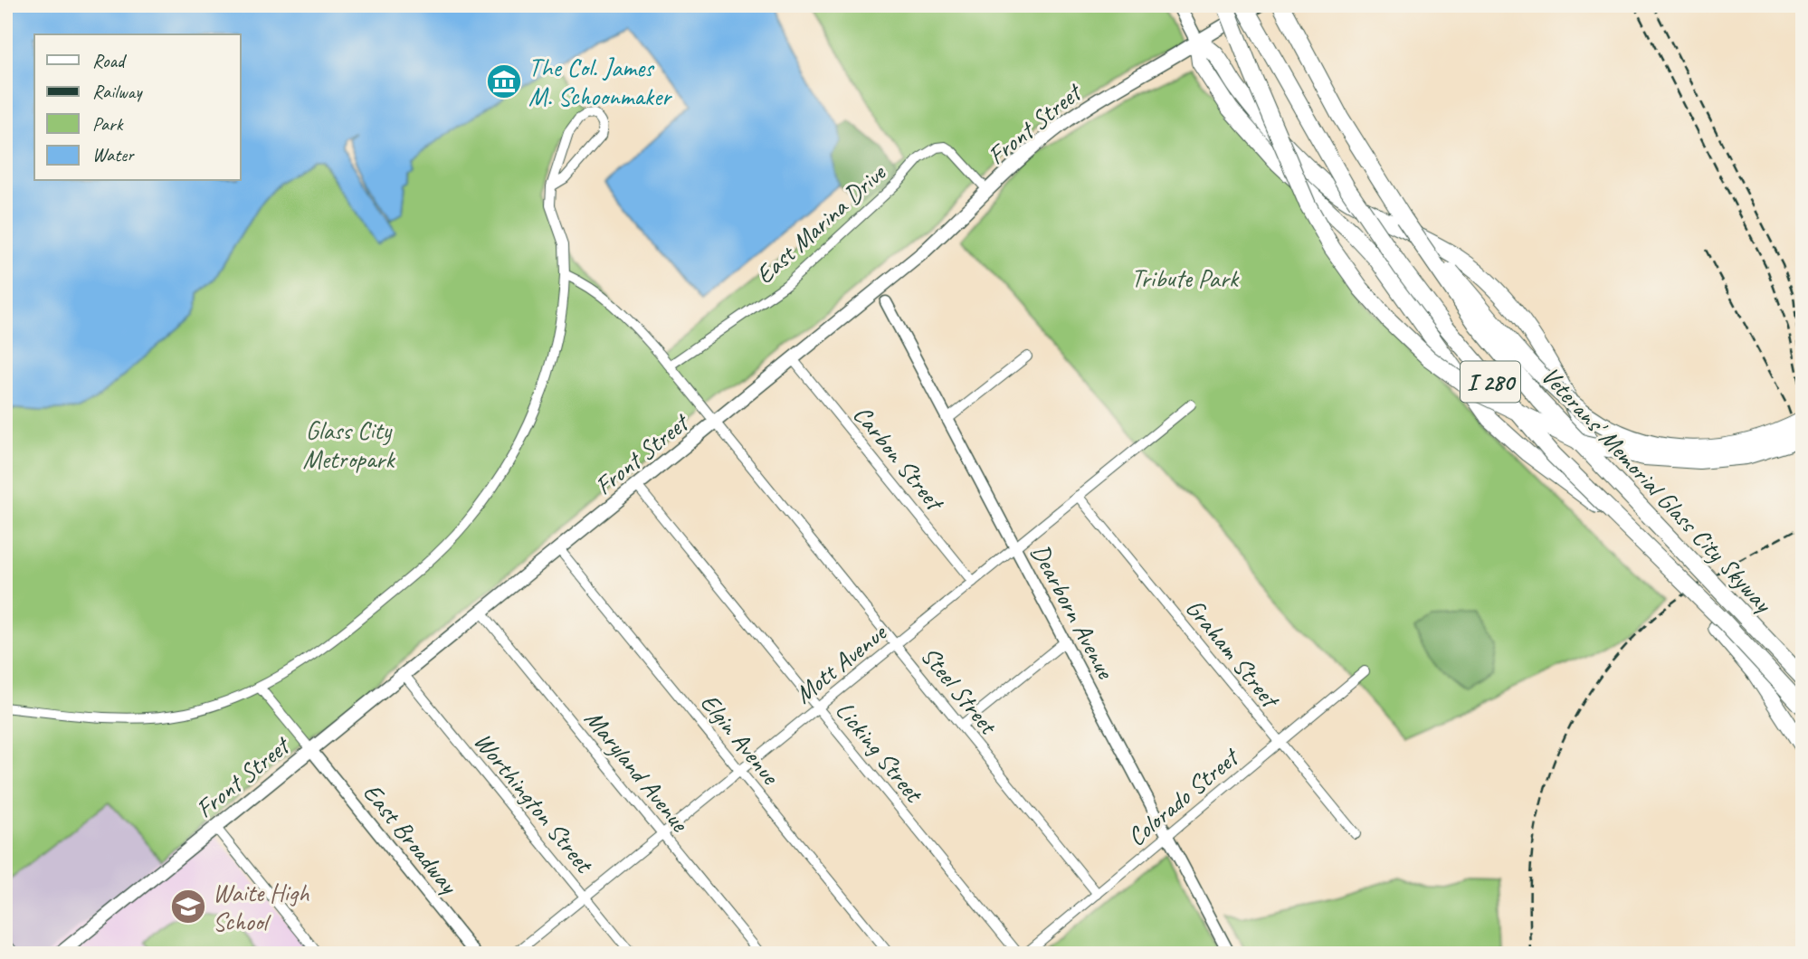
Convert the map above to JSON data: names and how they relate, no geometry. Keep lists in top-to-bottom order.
{
  "streets": {
    "highway": ["I 280", "Veterans' Memorial Glass City Skyway"],
    "main road": ["Front Street"],
    "street": [
      "East Marina Drive",
      "Carbon Street",
      "Dearborn Avenue",
      "Graham Street",
      "Mott Avenue",
      "Steel Street",
      "Elgin Avenue",
      "Licking Street",
      "Maryland Avenue",
      "Colorado Street",
      "Worthington Street",
      "East Broadway"
    ]
  },
  "crossings": [
    ["Front Street", "East Marina Drive"],
    ["Front Street", "Carbon Street"],
    ["Front Street", "Dearborn Avenue"],
    ["Front Street", "Steel Street"],
    ["Front Street", "Elgin Avenue"],
    ["Front Street", "Licking Street"],
    ["Front Street", "Maryland Avenue"],
    ["Front Street", "Worthington Street"],
    ["Front Street", "East Broadway"],
    ["East Marina Drive", "Steel Street"],
    ["Carbon Street", "Mott Avenue"],
    ["Dearborn Avenue", "Mott Avenue"],
    ["Dearborn Avenue", "Colorado Street"],
    ["Graham Street", "Mott Avenue"],
    ["Graham Street", "Colorado Street"],
    ["Mott Avenue", "Steel Street"],
    ["Mott Avenue", "Elgin Avenue"],
    ["Mott Avenue", "Licking Street"],
    ["Mott Avenue", "Maryland Avenue"],
    ["Mott Avenue", "Worthington Street"],
    ["Steel Street", "Colorado Street"]
  ],
  "parks": ["Tribute Park", "Glass City Metropark"],
  "places": {
    "museum": ["The Col. James M. Schoonmaker"],
    "school or university": ["Waite High School"]
  },
  "legend": [
    "Road",
    "Railway",
    "Park",
    "Water"
  ]
}
